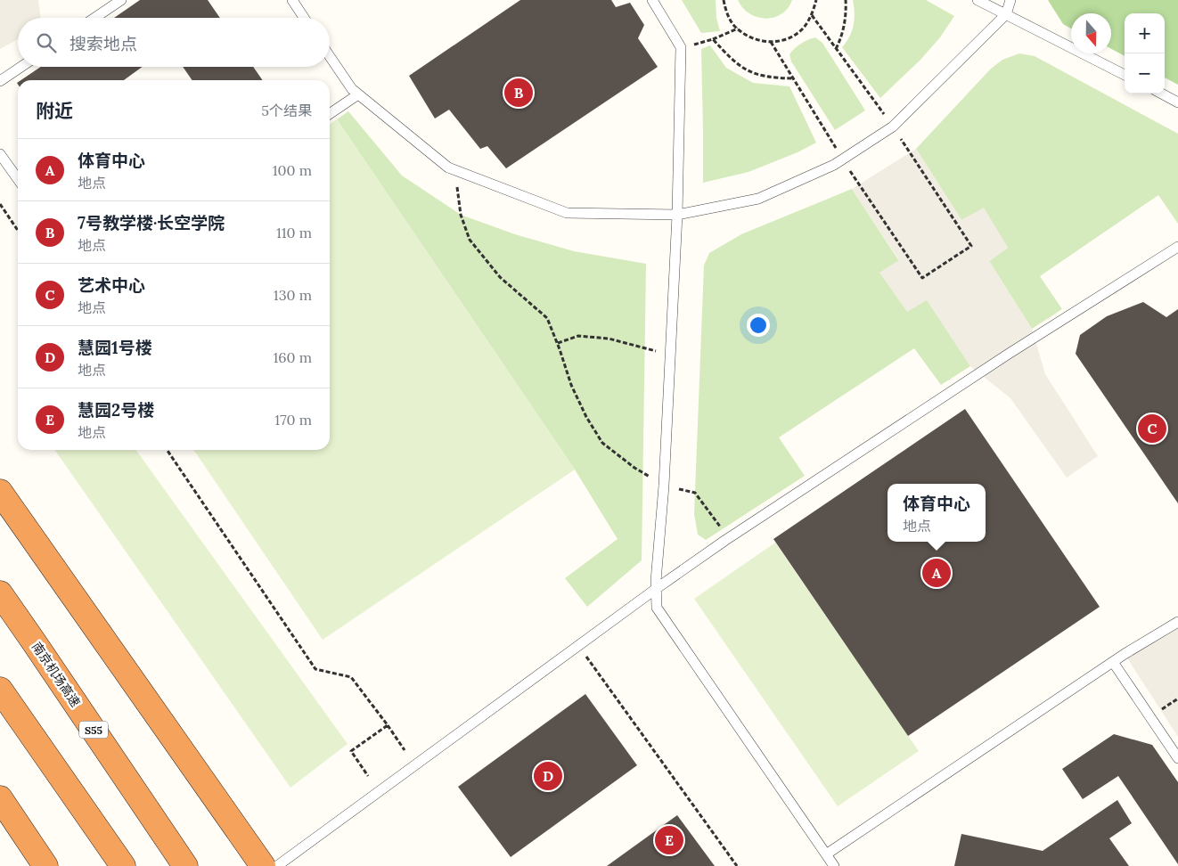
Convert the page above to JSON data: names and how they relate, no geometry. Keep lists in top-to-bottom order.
{
  "streets": {
    "highway": ["南京机场高速", "S55"]
  },
  "north": "bottom",
  "page": {
    "map_buttons": ["+", "−"],
    "search": "搜索地点",
    "pins": [
      "B",
      "C",
      "A",
      "D",
      "E"
    ],
    "heading": ["附近", "5个结果"],
    "list": [
      {
        "mark": "A",
        "name": "体育中心",
        "note": "地点",
        "value": "100 m"
      },
      {
        "mark": "B",
        "name": "7号教学楼·长空学院",
        "note": "地点",
        "value": "110 m"
      },
      {
        "mark": "C",
        "name": "艺术中心",
        "note": "地点",
        "value": "130 m"
      },
      {
        "mark": "D",
        "name": "慧园1号楼",
        "note": "地点",
        "value": "160 m"
      },
      {
        "mark": "E",
        "name": "慧园2号楼",
        "note": "地点",
        "value": "170 m"
      }
    ],
    "popup": ["体育中心", "地点"]
  }
}
